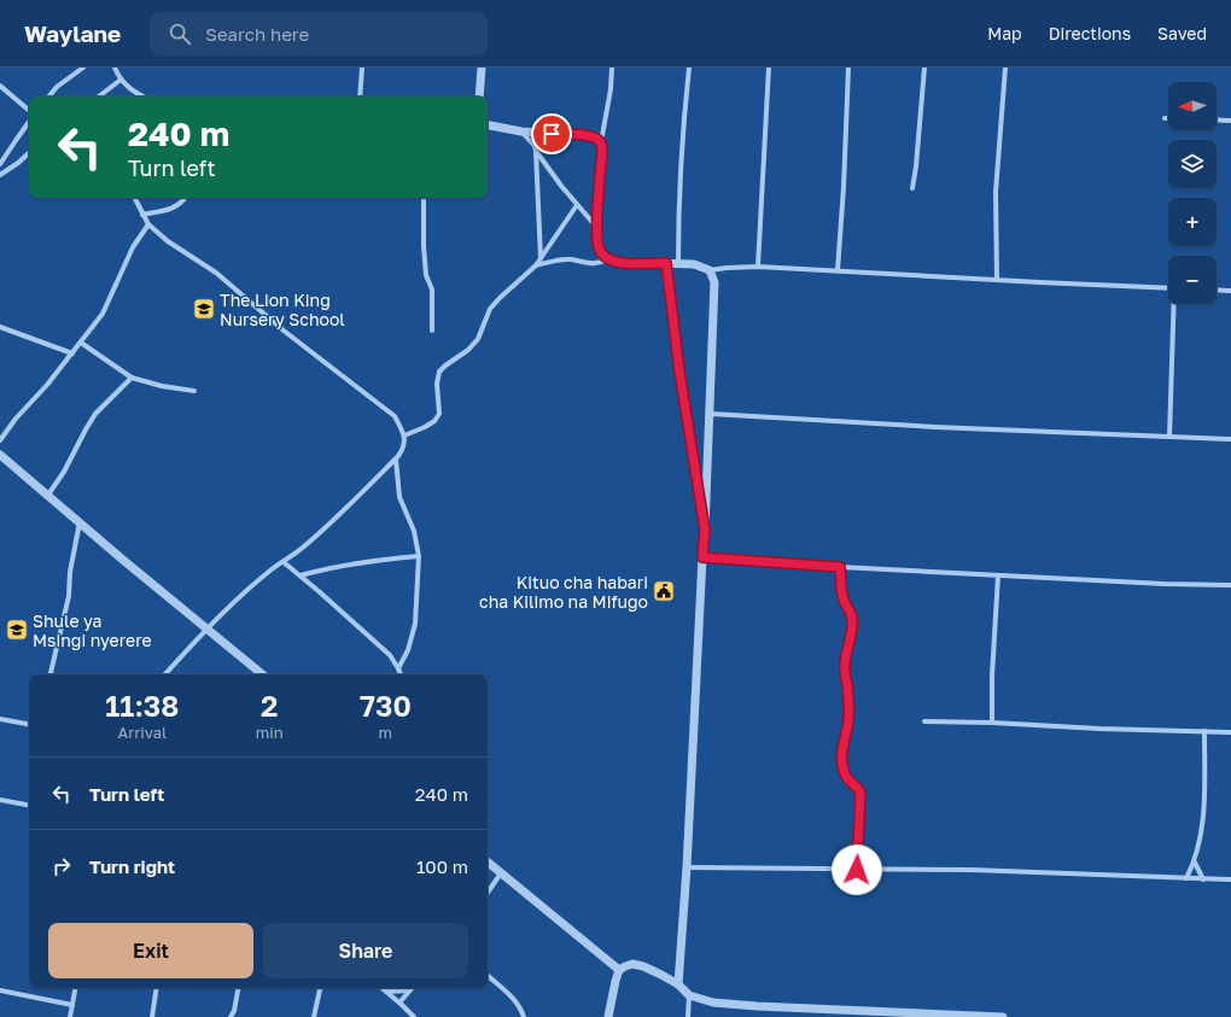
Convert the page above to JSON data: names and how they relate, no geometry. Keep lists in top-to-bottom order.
{
  "places": {
    "school or university": ["The Lion King Nursery School", "Shule ya Msingi nyerere"],
    "public building": ["Kituo cha habari cha Kilimo na Mifugo"]
  },
  "north": "left",
  "page": {
    "header": "Waylane",
    "search": "Search here",
    "nav": ["Map", "Directions", "Saved"],
    "map_buttons": ["+", "−"],
    "turn": ["240 m", "Turn left"],
    "eta": [
      "11:38",
      "Arrival",
      "2",
      "min",
      "730",
      "m"
    ],
    "list": [
      {
        "name": "Turn left",
        "value": "240 m"
      },
      {
        "name": "Turn right",
        "value": "100 m"
      }
    ],
    "buttons": ["Exit", "Share"]
  }
}
